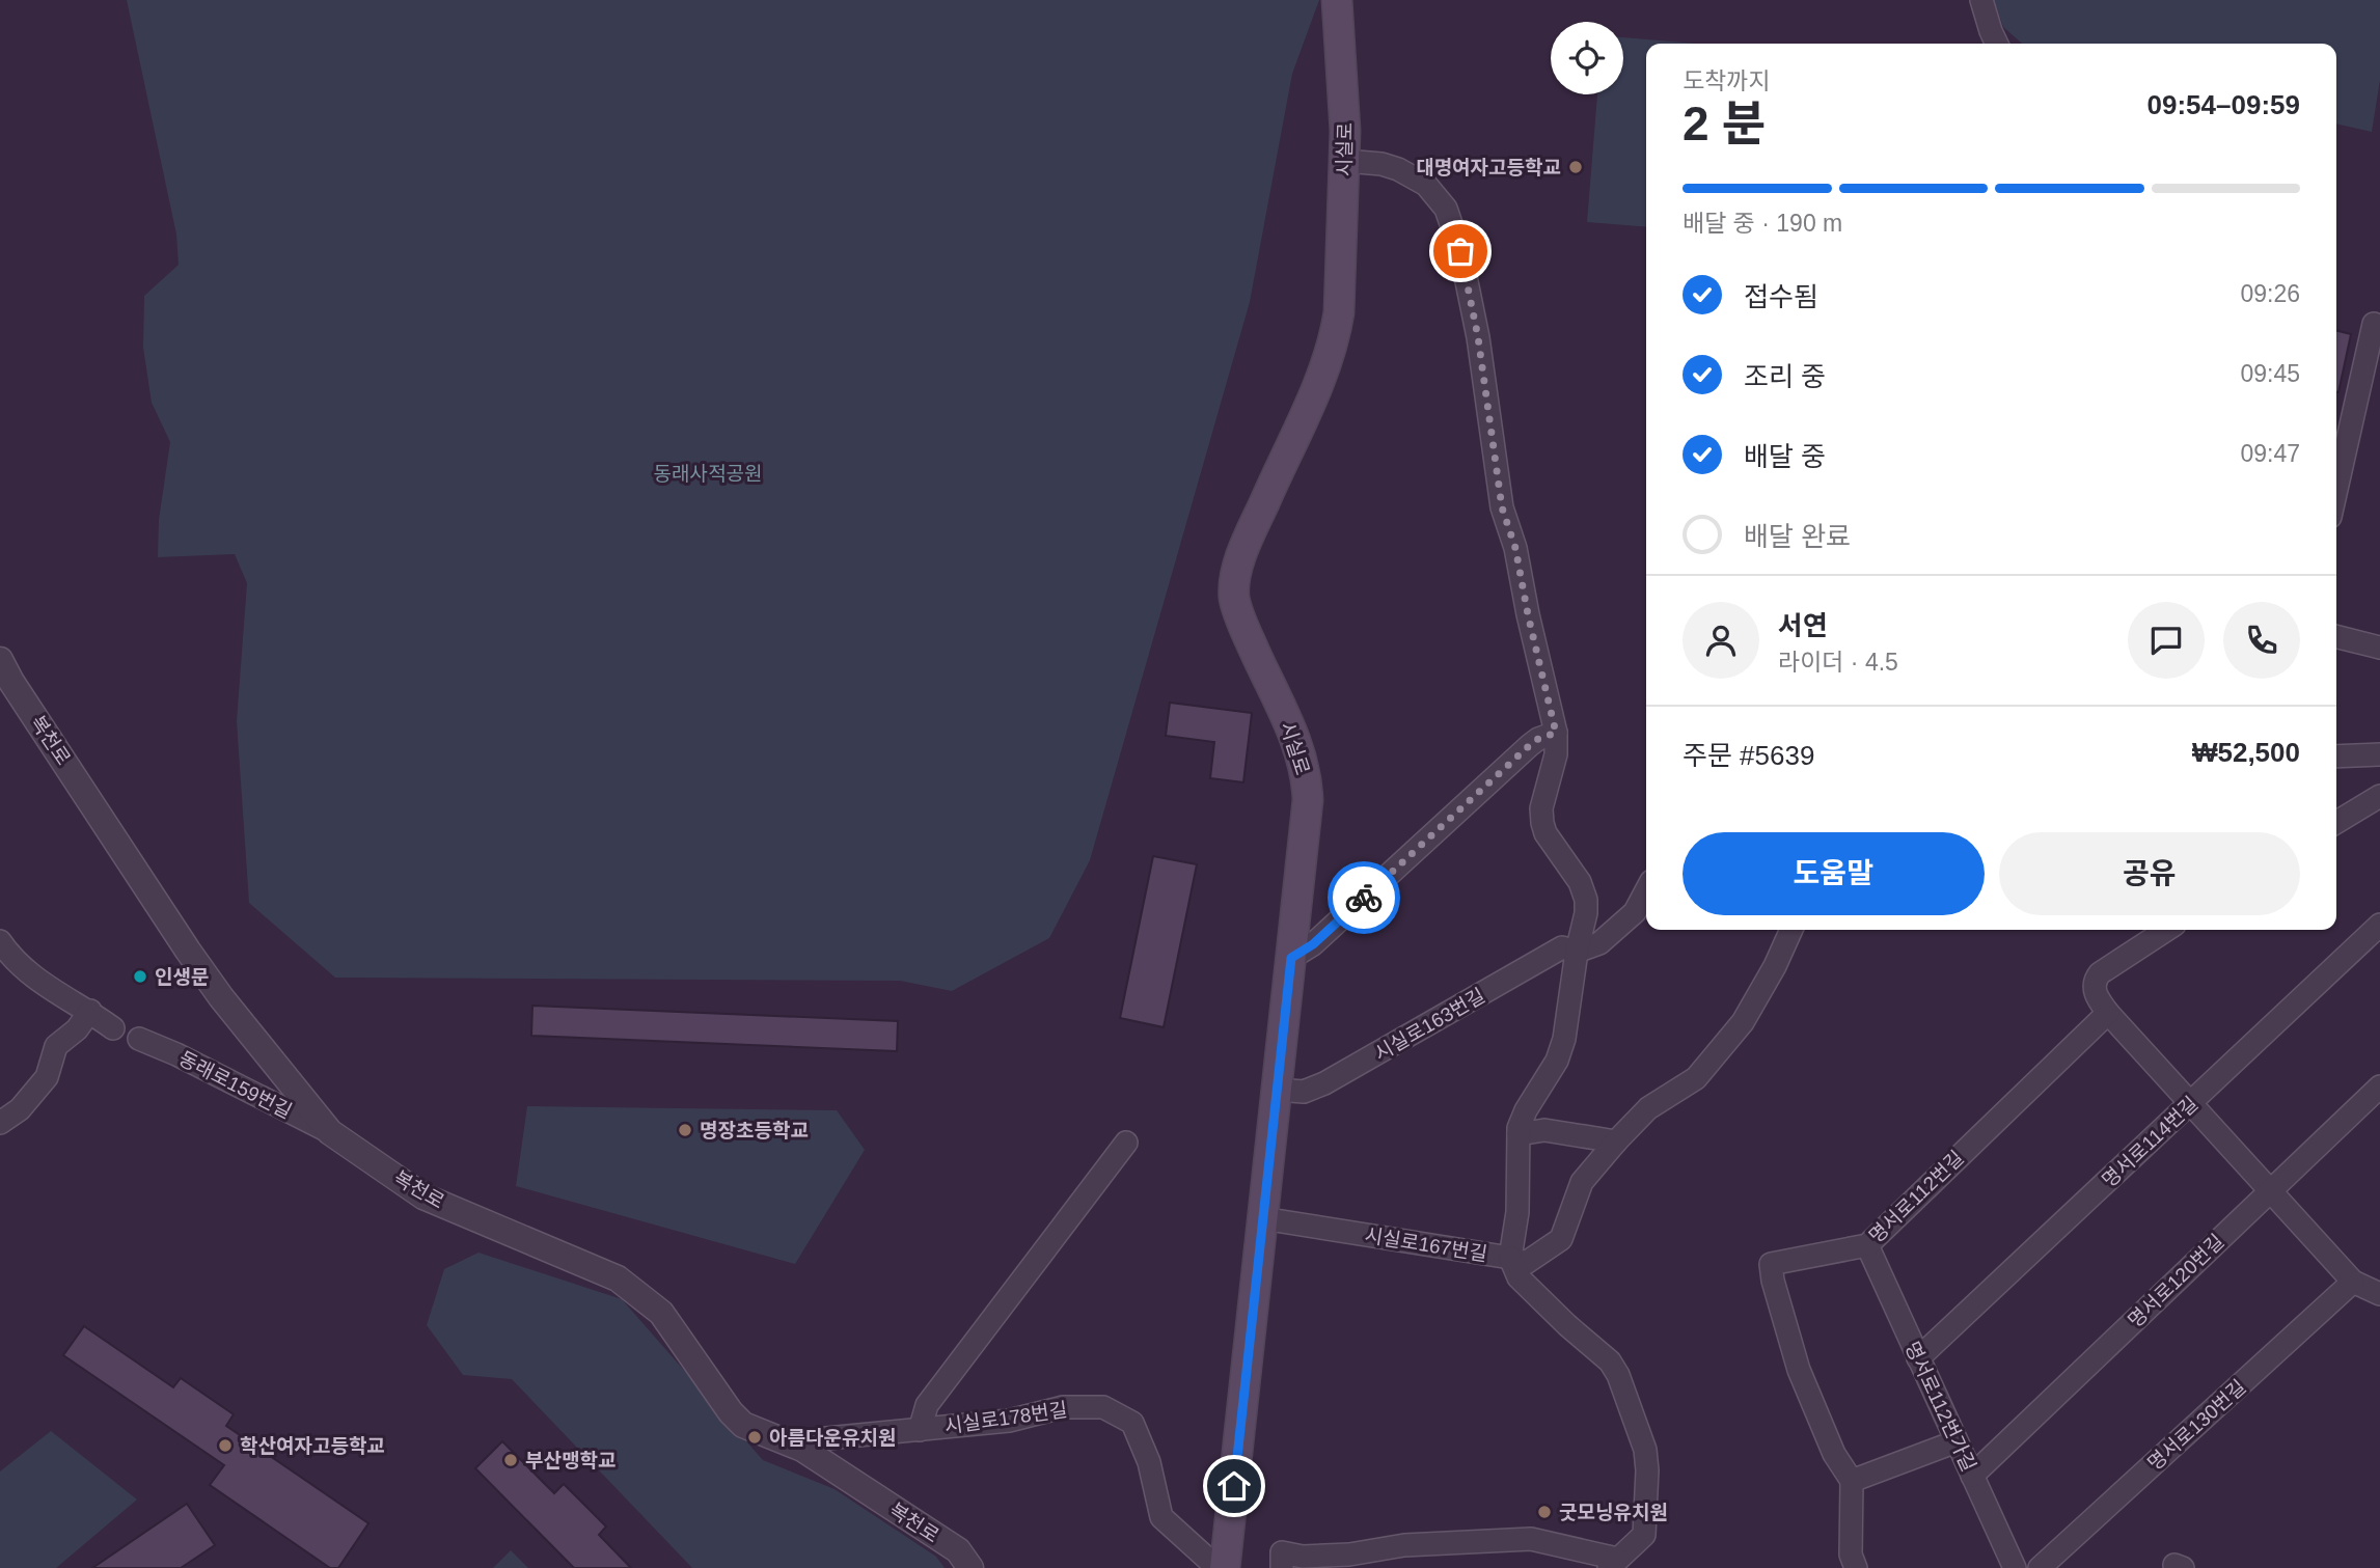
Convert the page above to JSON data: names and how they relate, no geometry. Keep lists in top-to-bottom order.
{
  "streets": {
    "main road": ["시실로"],
    "street": [
      "복천로",
      "시실로163번길",
      "동래로159번길",
      "명서로114번길",
      "명서로112번길",
      "시실로167번길",
      "명서로120번길",
      "명서로112번가길",
      "시실로178번길",
      "명서로130번길"
    ]
  },
  "crossings": [
    ["시실로", "시실로163번길"],
    ["시실로", "시실로167번길"],
    ["복천로", "동래로159번길"],
    ["복천로", "시실로178번길"],
    ["시실로163번길", "시실로167번길"],
    ["명서로114번길", "명서로112번가길"],
    ["명서로112번길", "명서로112번가길"],
    ["명서로120번길", "명서로112번가길"]
  ],
  "parks": ["동래사적공원"],
  "places": [
    "대명여자고등학교",
    "인생문",
    "명장초등학교",
    "아름다운유치원",
    "학산여자고등학교",
    "부산맹학교",
    "굿모닝유치원"
  ],
  "page": {
    "heading": ["2 분", "도착까지", "09:54–09:59"],
    "panel": [
      "서연",
      "라이더 · 4.5",
      "주문 #5639",
      "₩52,500"
    ],
    "bar": "배달 중 · 190 m",
    "list": [
      ["접수됨", "09:26"],
      ["조리 중", "09:45"],
      ["배달 중", "09:47"],
      "배달 완료"
    ],
    "buttons": ["도움말", "공유"]
  }
}
